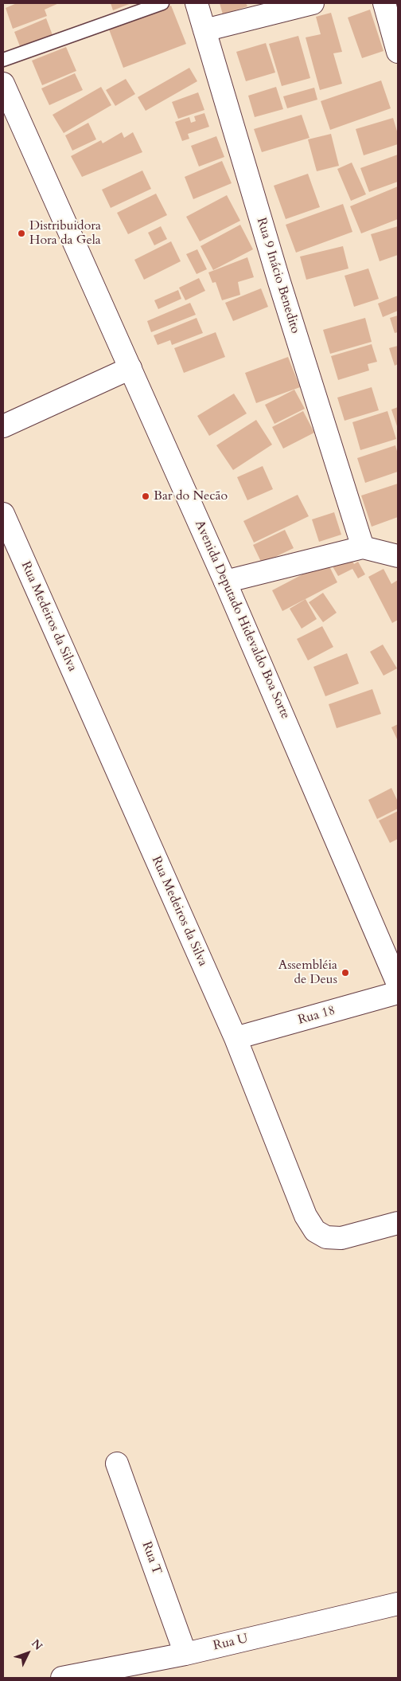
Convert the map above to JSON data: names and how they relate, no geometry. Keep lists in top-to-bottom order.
{
  "streets": {
    "street": [
      "Rua 9 Inácio Benedito",
      "Rua Medeiros da Silva",
      "Avenida Deputado Hidevaldo Boa Sorte",
      "Rua 18",
      "Rua T",
      "Rua U"
    ]
  },
  "crossings": [
    ["Rua Medeiros da Silva", "Rua 18"],
    ["Rua T", "Rua U"]
  ],
  "places": ["Distribuidora Hora da Gela", "Bar do Necão", "Assembléia de Deus"],
  "north": "top right"
}
